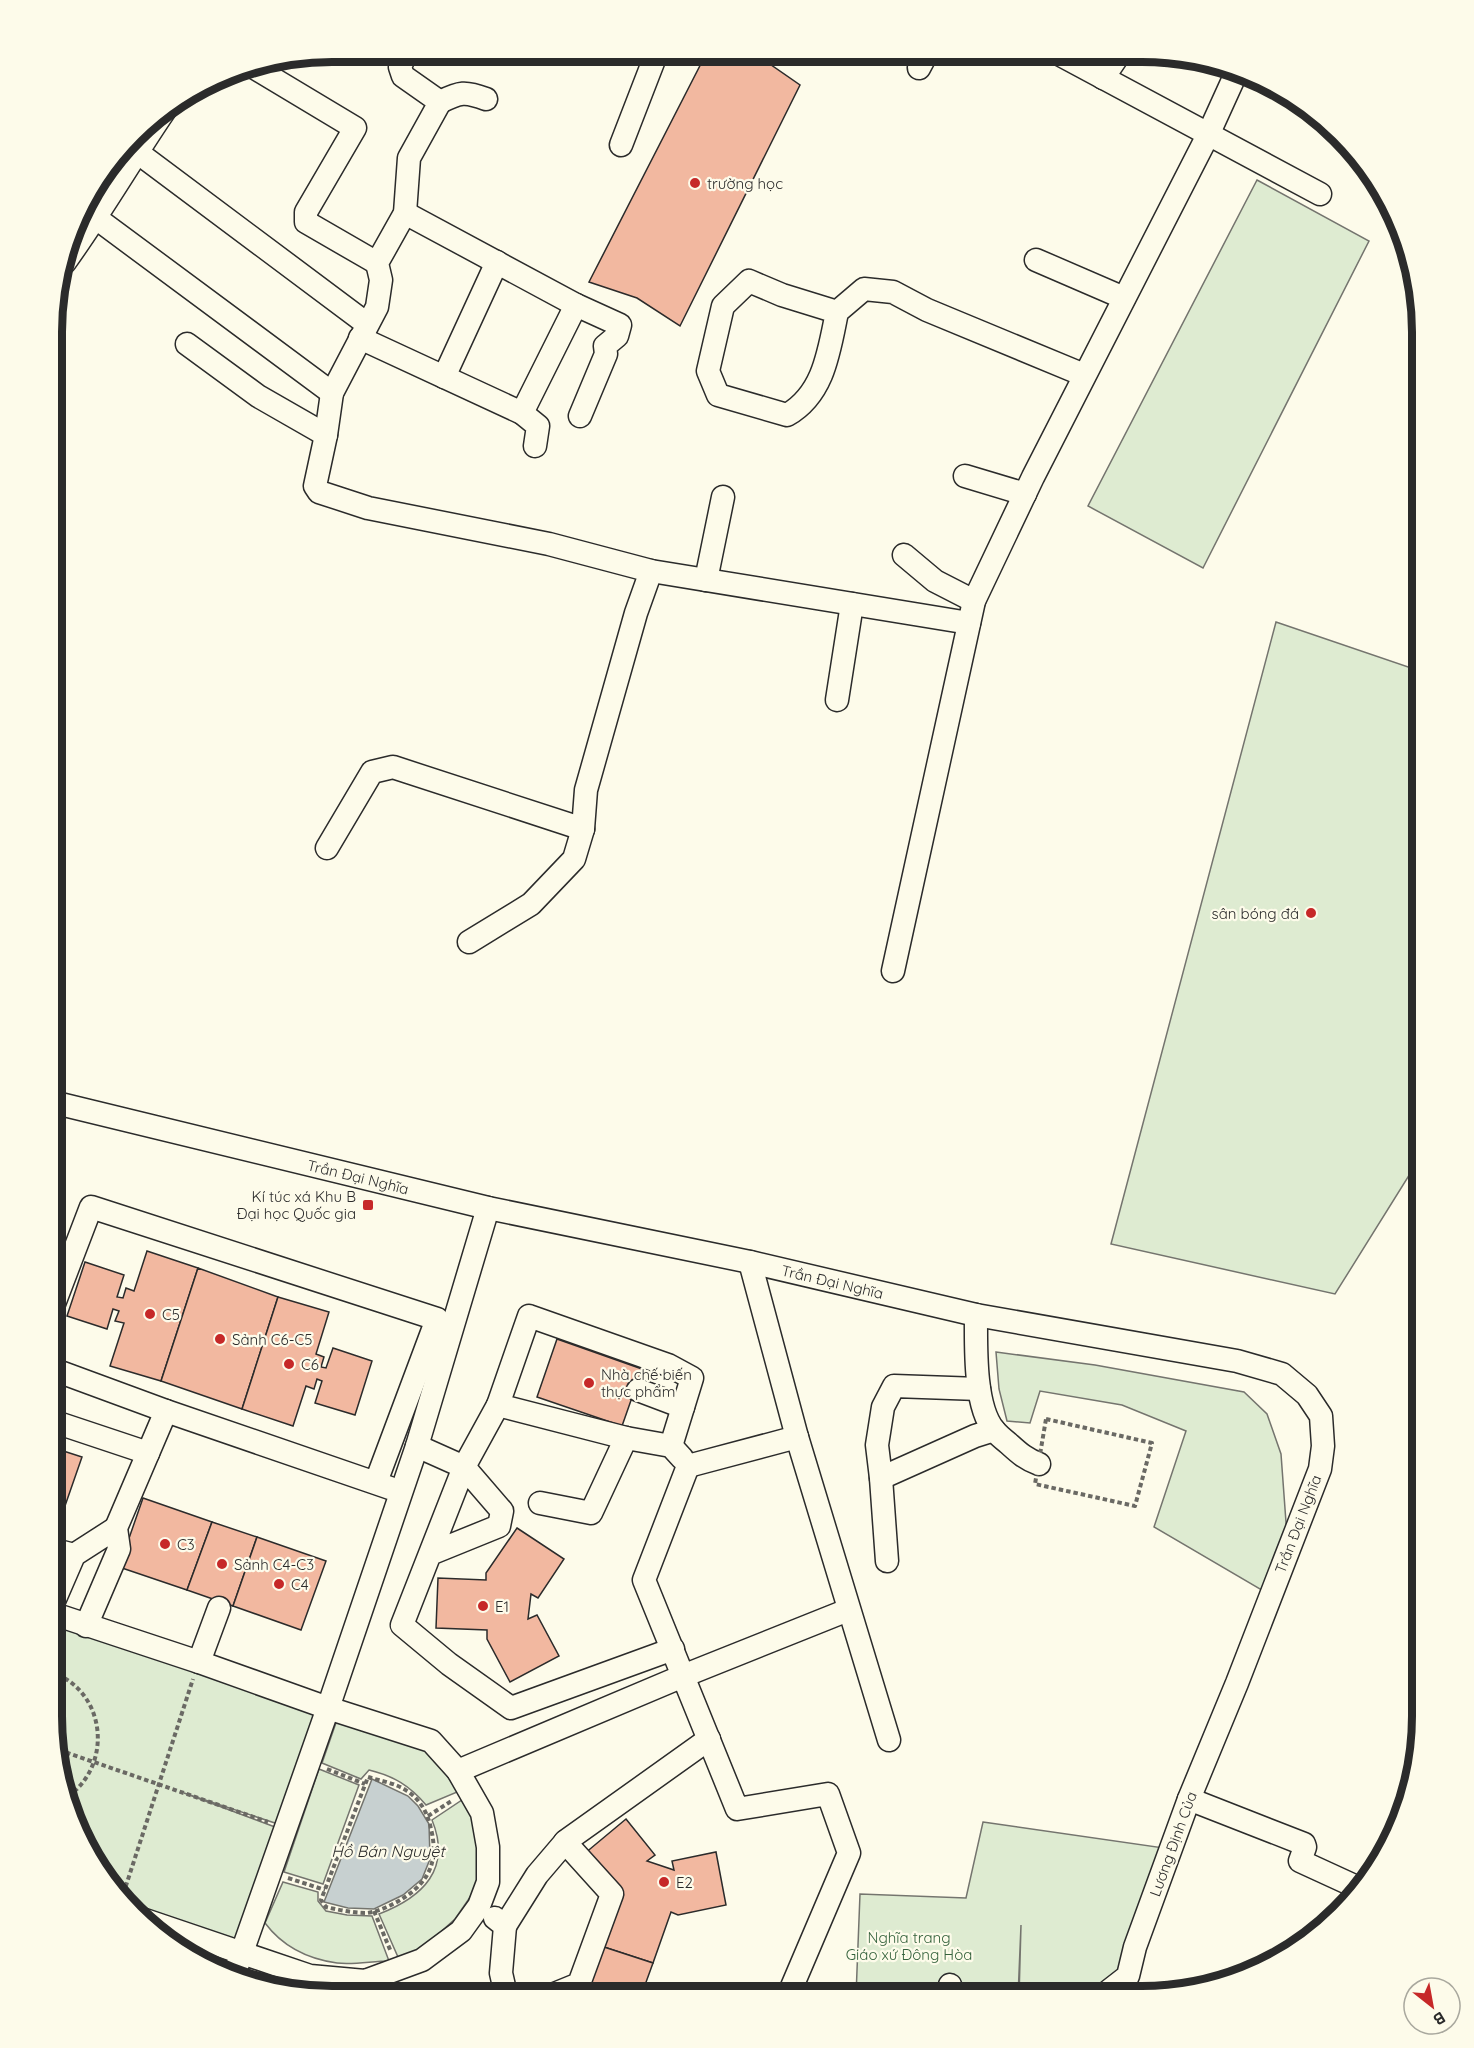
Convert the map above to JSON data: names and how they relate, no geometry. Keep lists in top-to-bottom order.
{
  "streets": {
    "street": ["Trần Đại Nghĩa", "Lương Định Của"]
  },
  "crossings": [
    ["Trần Đại Nghĩa", "Lương Định Của"]
  ],
  "water": ["Hồ Bán Nguyệt"],
  "parks": ["Nghĩa trang Giáo xứ Đông Hòa"],
  "places": {
    "other": [
      "trường học",
      "sân bóng đá",
      "C5",
      "Sảnh C6-C5",
      "C6",
      "Nhà chế biến thực phẩm",
      "C3",
      "Sảnh C4-C3",
      "C4",
      "E1",
      "E2"
    ],
    "transit": ["Kí túc xá Khu B Đại học Quốc gia"]
  },
  "north": "bottom right"
}
